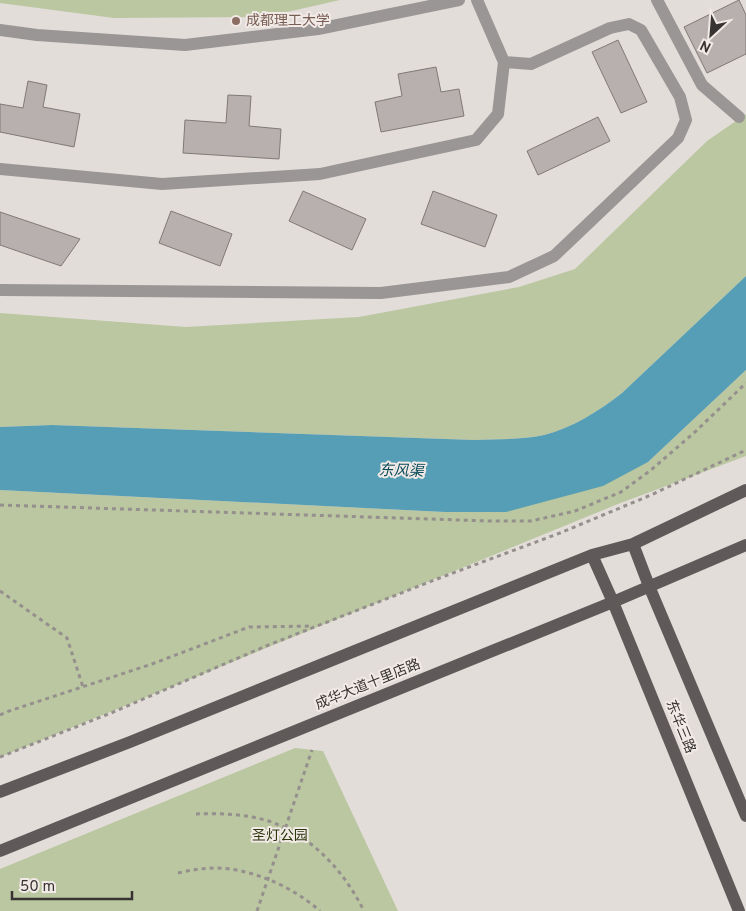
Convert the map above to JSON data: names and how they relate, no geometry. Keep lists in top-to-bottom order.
{
  "streets": {
    "main road": ["成华大道十里店路", "东华三路"]
  },
  "crossings": [
    ["成华大道十里店路", "东华三路"]
  ],
  "water": ["东风渠"],
  "parks": ["圣灯公园"],
  "places": ["成都理工大学"],
  "scale_bar": "50 m",
  "north": "bottom left"
}
